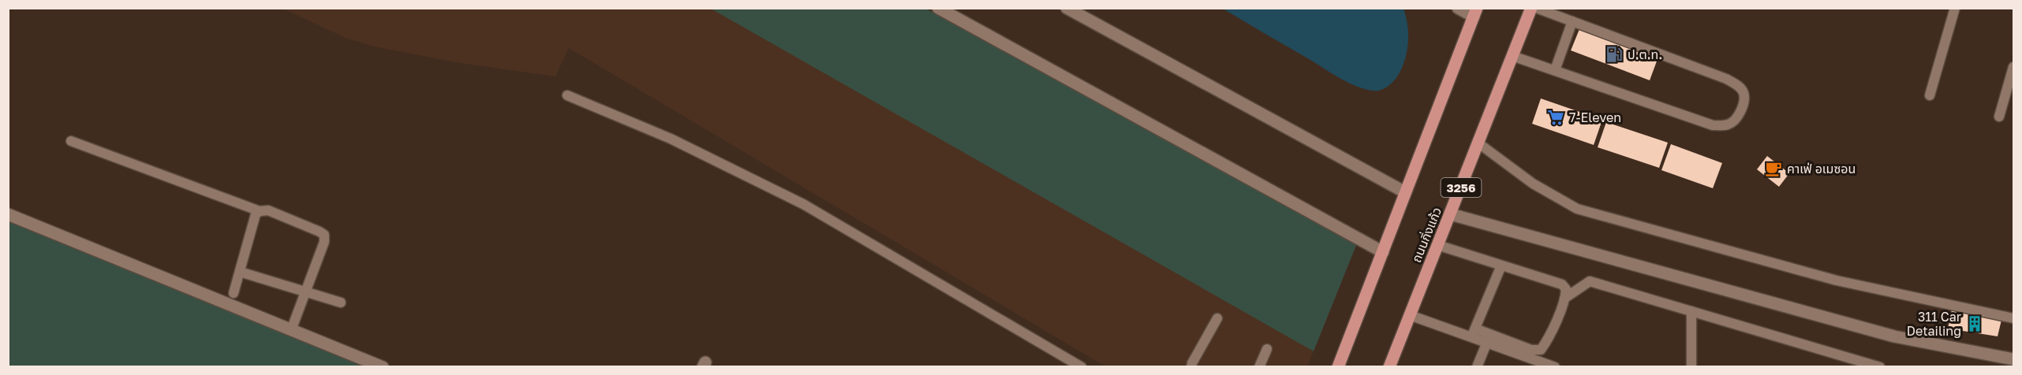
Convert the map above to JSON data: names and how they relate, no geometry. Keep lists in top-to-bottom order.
{
  "streets": {
    "main road": ["3256", "ถนนกิ่งแก้ว"]
  },
  "places": {
    "fuel station": ["ป.ต.ท."],
    "supermarket": ["7-Eleven"],
    "cafe": ["คาเฟ่ อเมซอน"],
    "building": ["311 Car Detailing"]
  }
}
